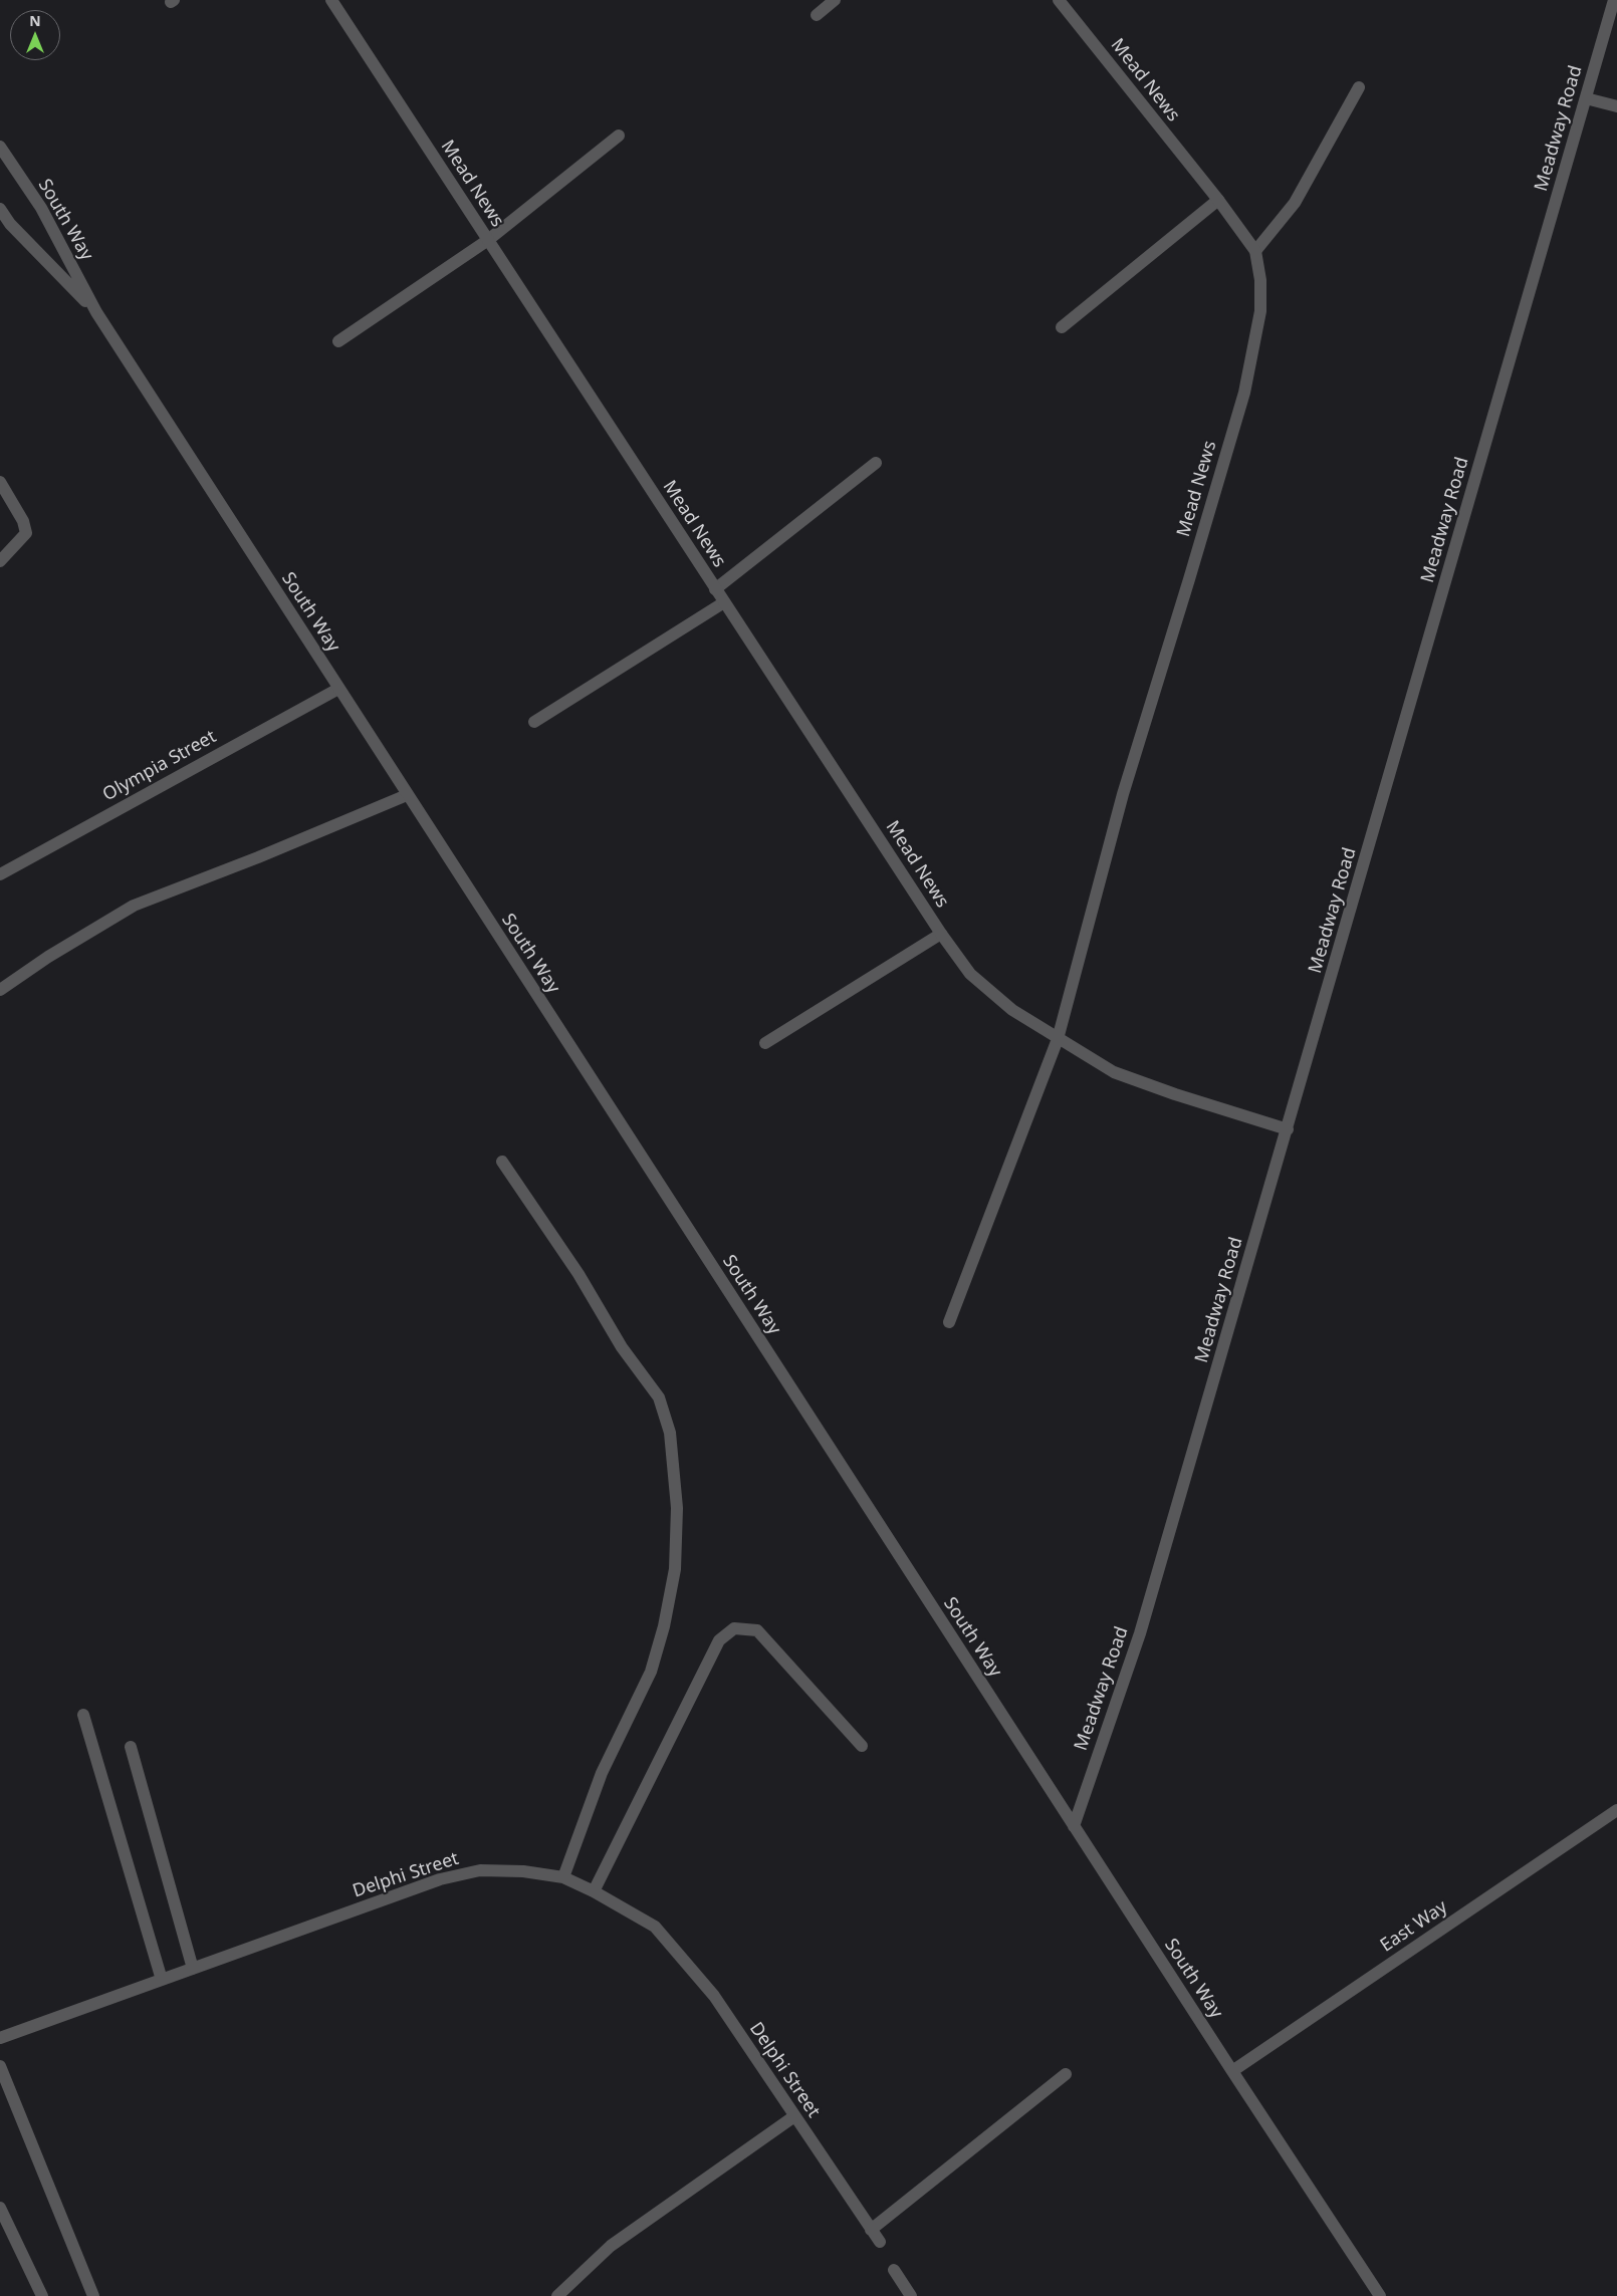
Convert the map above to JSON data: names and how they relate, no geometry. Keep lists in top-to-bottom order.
{
  "streets": {
    "street": [
      "Mead News",
      "Meadway Road",
      "South Way",
      "Olympia Street",
      "Delphi Street",
      "East Way"
    ]
  },
  "crossings": [
    ["Mead News", "Meadway Road"],
    ["Meadway Road", "South Way"],
    ["South Way", "Olympia Street"],
    ["South Way", "East Way"]
  ],
  "north": "top"
}
